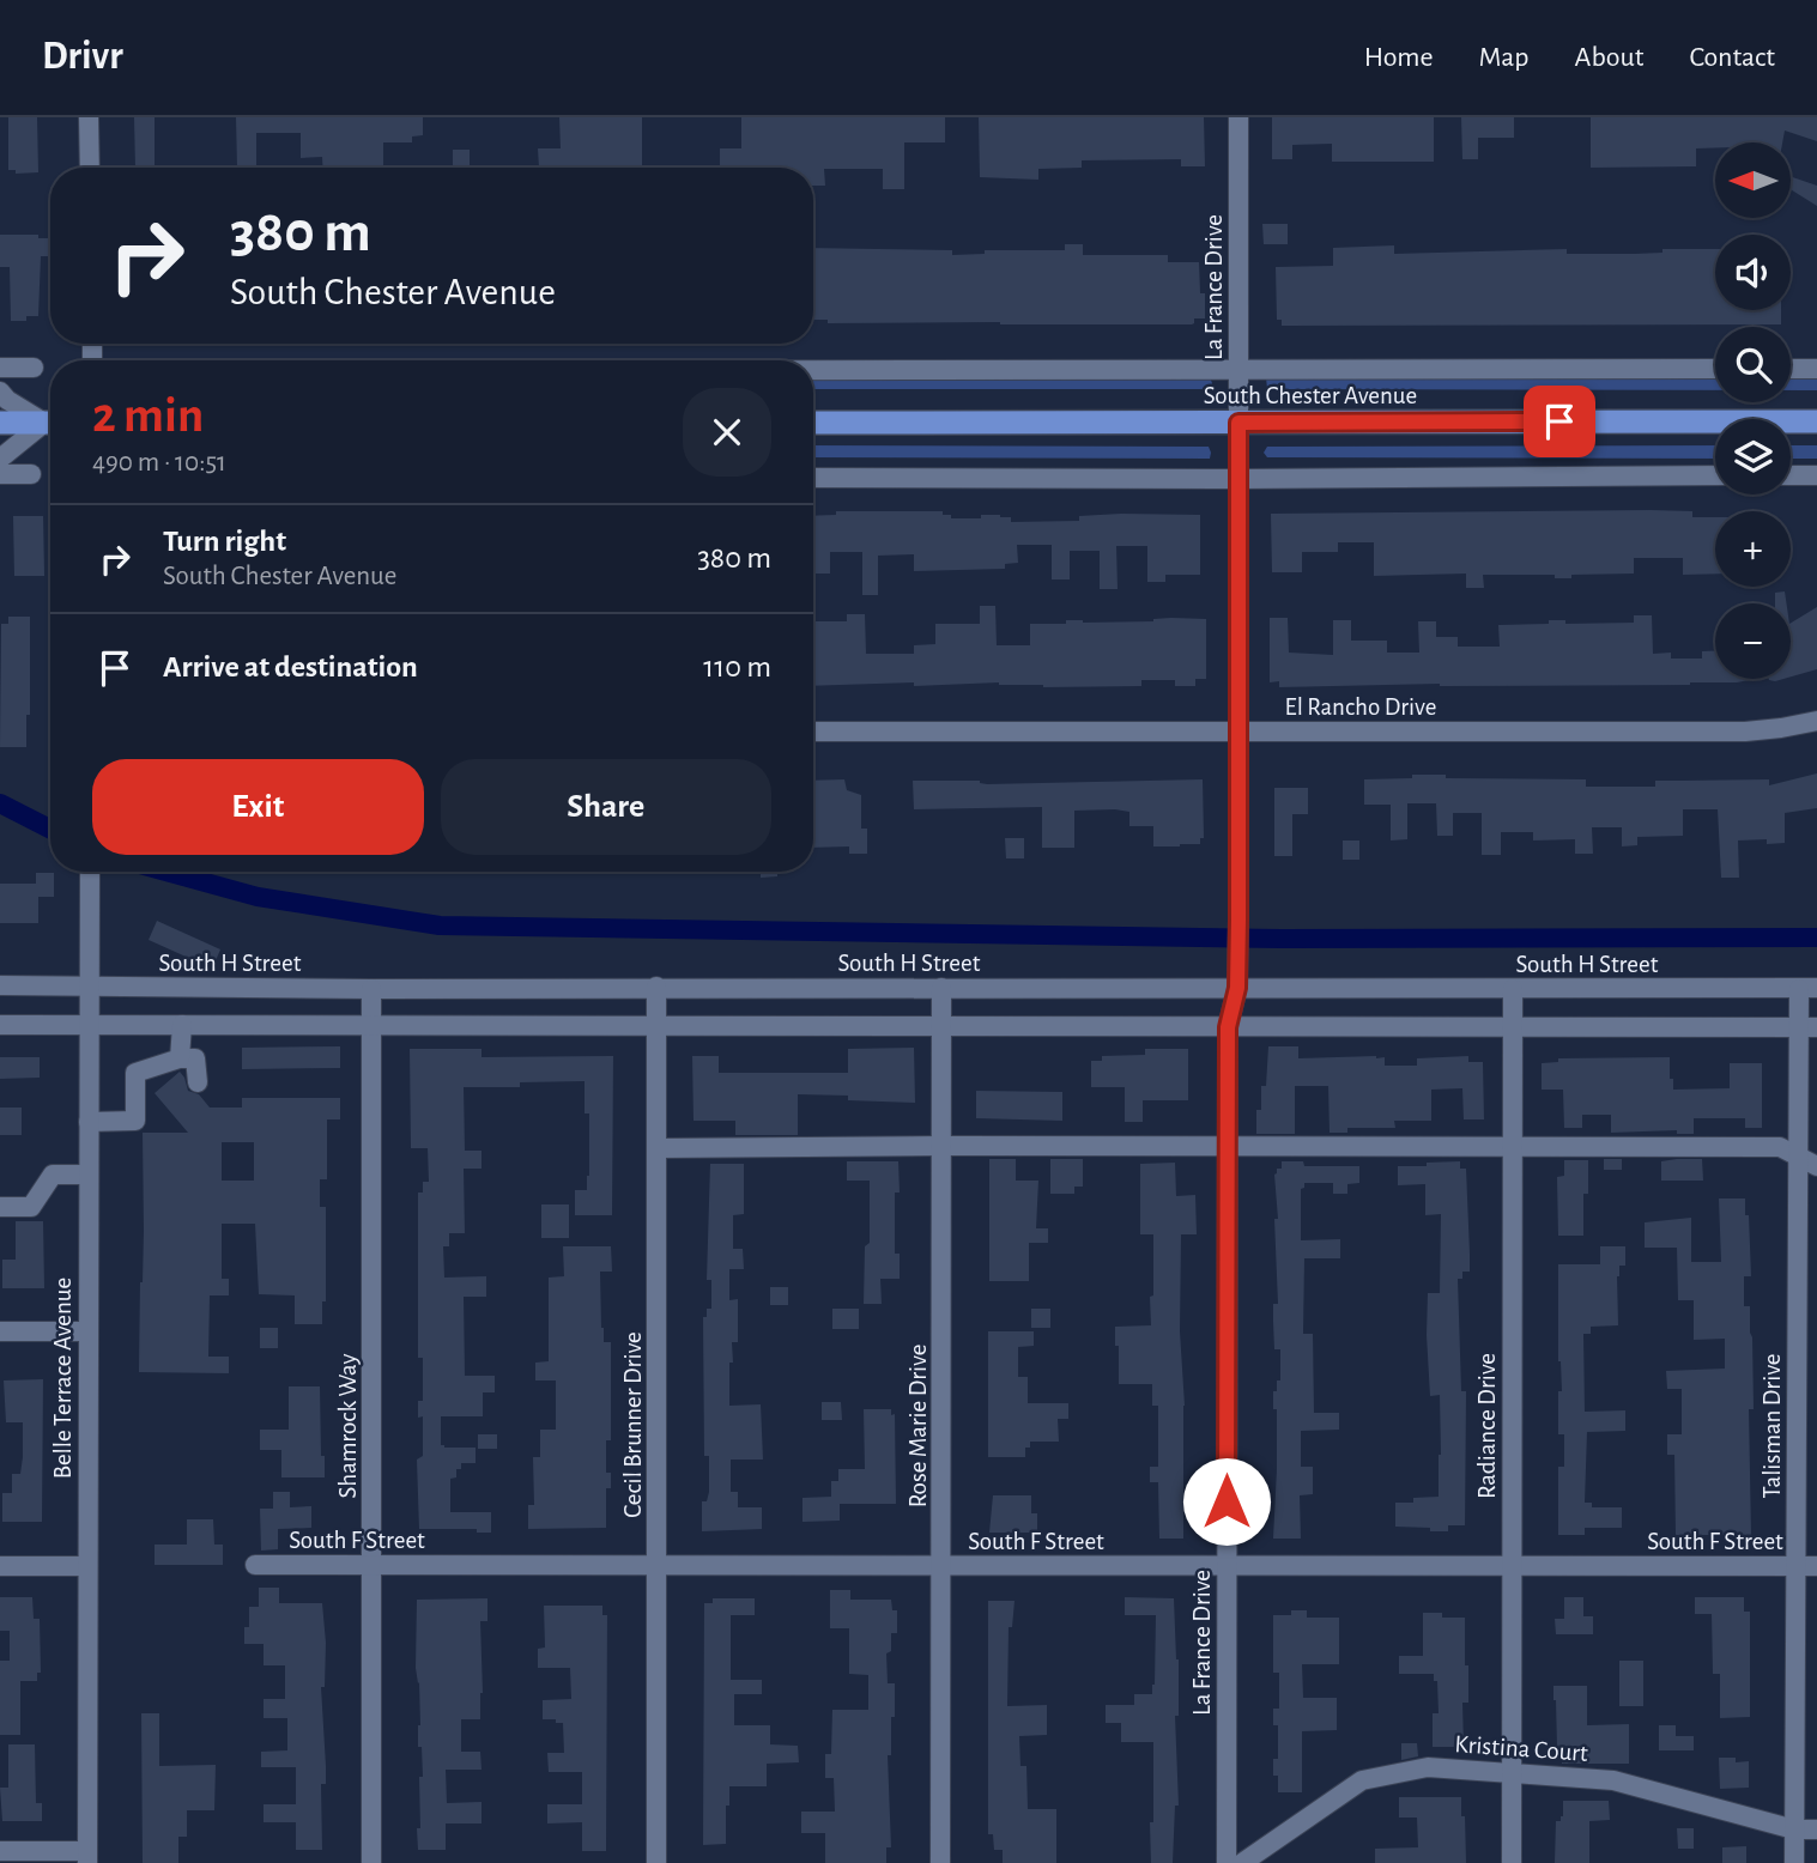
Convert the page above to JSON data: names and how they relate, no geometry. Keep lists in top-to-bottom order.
{
  "streets": {
    "main road": ["South Chester Avenue"],
    "street": [
      "La France Drive",
      "El Rancho Drive",
      "South H Street",
      "Belle Terrace Avenue",
      "Cecil Brunner Drive",
      "Shamrock Way",
      "Rose Marie Drive",
      "Radiance Drive",
      "Talisman Drive",
      "South F Street",
      "Kristina Court"
    ]
  },
  "crossings": [
    ["La France Drive", "South Chester Avenue"],
    ["La France Drive", "El Rancho Drive"],
    ["La France Drive", "South H Street"],
    ["La France Drive", "South F Street"],
    ["South H Street", "Belle Terrace Avenue"],
    ["South H Street", "Cecil Brunner Drive"],
    ["South H Street", "Shamrock Way"],
    ["South H Street", "Rose Marie Drive"],
    ["South H Street", "Radiance Drive"],
    ["South H Street", "Talisman Drive"],
    ["Cecil Brunner Drive", "South F Street"],
    ["Shamrock Way", "South F Street"],
    ["Rose Marie Drive", "South F Street"],
    ["Radiance Drive", "South F Street"],
    ["Radiance Drive", "Kristina Court"],
    ["Talisman Drive", "South F Street"],
    ["Talisman Drive", "Kristina Court"]
  ],
  "north": "left",
  "page": {
    "header": "Drivr",
    "nav": [
      "Home",
      "Map",
      "About",
      "Contact"
    ],
    "map_buttons": ["+", "−"],
    "turn": ["380 m", "South Chester Avenue"],
    "heading": ["2 min", "490 m · 10:51"],
    "list": [
      {
        "name": "Turn right",
        "note": "South Chester Avenue",
        "value": "380 m"
      },
      {
        "name": "Arrive at destination",
        "value": "110 m"
      }
    ],
    "buttons": ["Exit", "Share"]
  }
}
